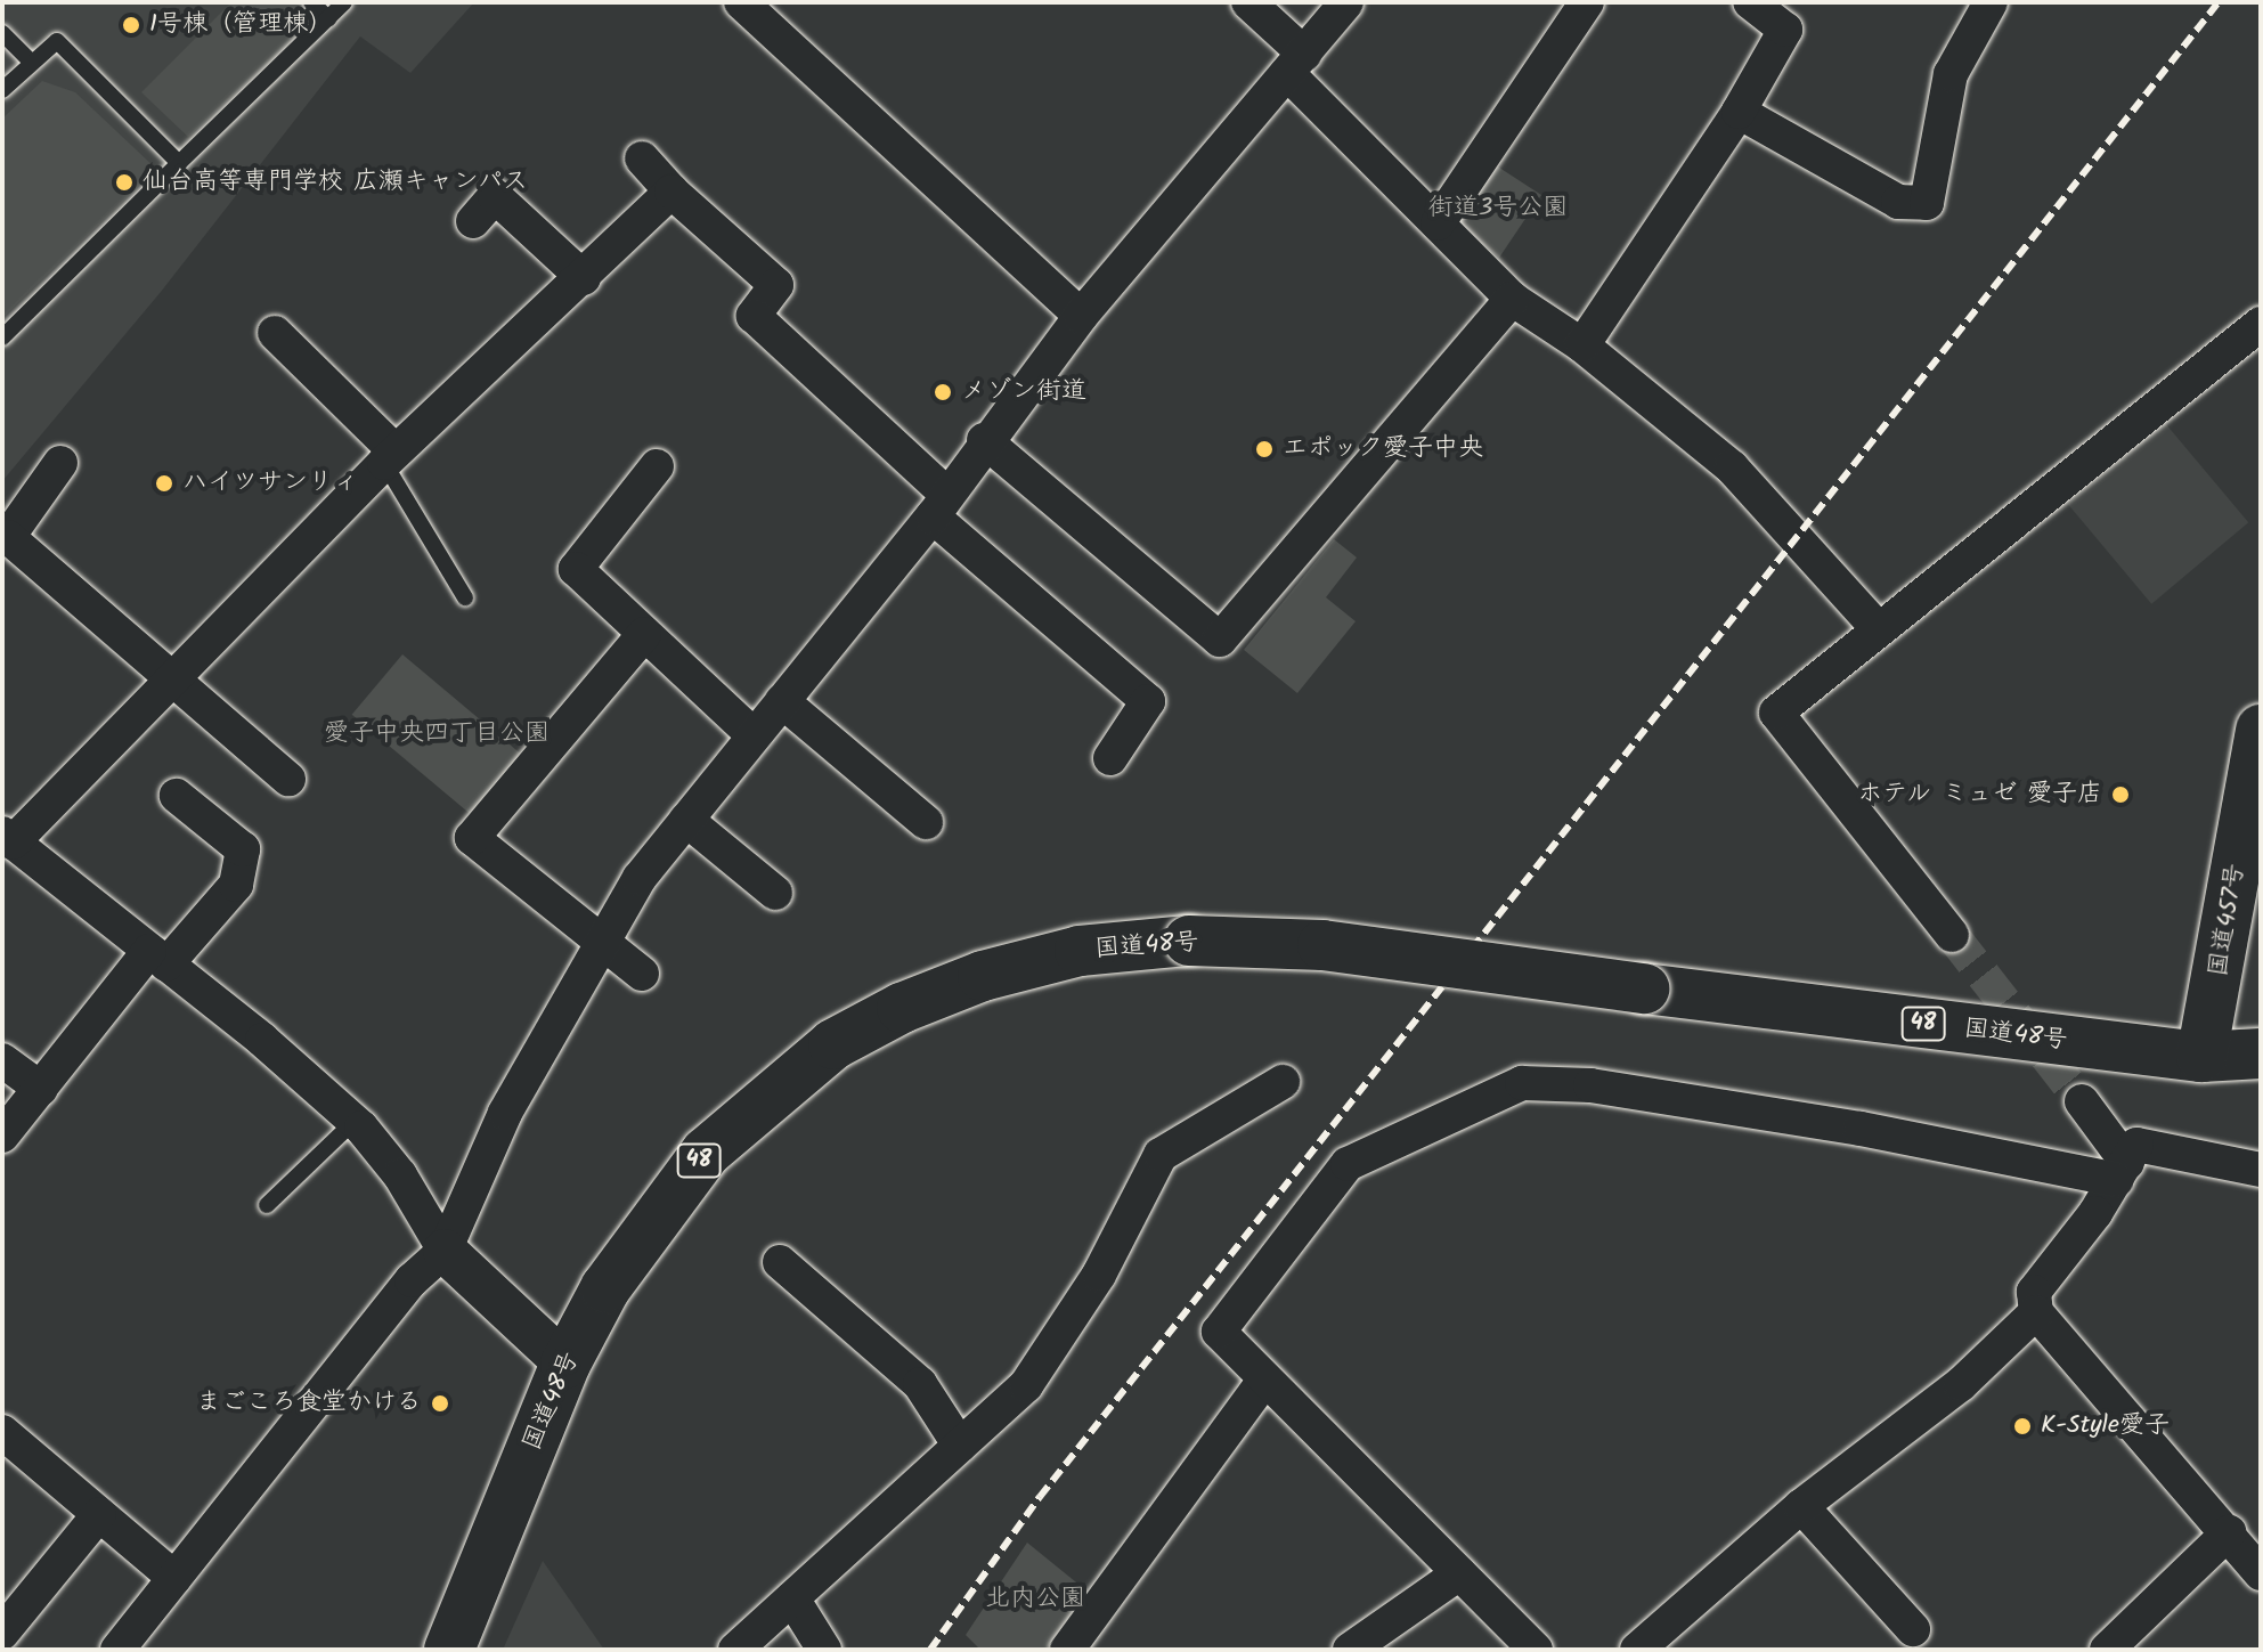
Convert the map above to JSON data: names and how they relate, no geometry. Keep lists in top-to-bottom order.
{
  "streets": {
    "highway": ["国道457号", "国道48号", "48"]
  },
  "crossings": [
    ["国道457号", "国道48号"],
    ["国道457号", "48"],
    ["国道48号", "48"]
  ],
  "parks": ["街道3号公園", "愛子中央四丁目公園", "北内公園"],
  "places": [
    "1号棟（管理棟）",
    "仙台高等専門学校 広瀬キャンパス",
    "メゾン街道",
    "エポック愛子中央",
    "ハイツサンリィ",
    "ホテル ミュゼ 愛子店",
    "まごころ食堂かける",
    "K-Style愛子"
  ]
}
